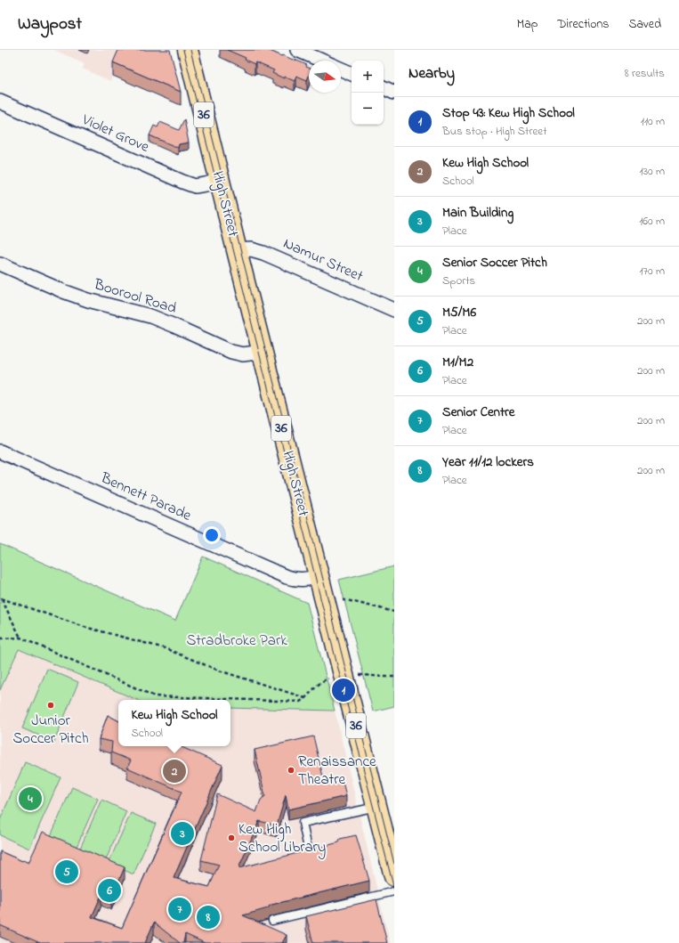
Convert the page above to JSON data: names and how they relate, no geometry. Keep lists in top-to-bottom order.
{
  "streets": {
    "main road": ["36", "High Street"],
    "street": [
      "Violet Grove",
      "Namur Street",
      "Boorool Road",
      "Bennett Parade"
    ]
  },
  "crossings": [
    ["Violet Grove", "High Street"],
    ["High Street", "Namur Street"],
    ["High Street", "Boorool Road"],
    ["High Street", "Bennett Parade"]
  ],
  "parks": ["Stradbroke Park"],
  "places": ["Junior Soccer Pitch", "Renaissance Theatre", "Kew High School Library"],
  "north": "right",
  "page": {
    "header": "Waypost",
    "nav": ["Map", "Directions", "Saved"],
    "heading": ["Nearby", "8 results"],
    "map_buttons": ["+", "−"],
    "list": [
      {
        "mark": "1",
        "name": "Stop 43: Kew High School",
        "note": "Bus stop · High Street",
        "value": "110 m"
      },
      {
        "mark": "2",
        "name": "Kew High School",
        "note": "School",
        "value": "130 m"
      },
      {
        "mark": "3",
        "name": "Main Building",
        "note": "Place",
        "value": "160 m"
      },
      {
        "mark": "4",
        "name": "Senior Soccer Pitch",
        "note": "Sports",
        "value": "170 m"
      },
      {
        "mark": "5",
        "name": "M5/M6",
        "note": "Place",
        "value": "200 m"
      },
      {
        "mark": "6",
        "name": "M1/M2",
        "note": "Place",
        "value": "200 m"
      },
      {
        "mark": "7",
        "name": "Senior Centre",
        "note": "Place",
        "value": "200 m"
      },
      {
        "mark": "8",
        "name": "Year 11/12 lockers",
        "note": "Place",
        "value": "200 m"
      }
    ],
    "pins": [
      "1",
      "2",
      "4",
      "3",
      "5",
      "6",
      "7",
      "8"
    ],
    "popup": ["Kew High School", "School"]
  }
}
